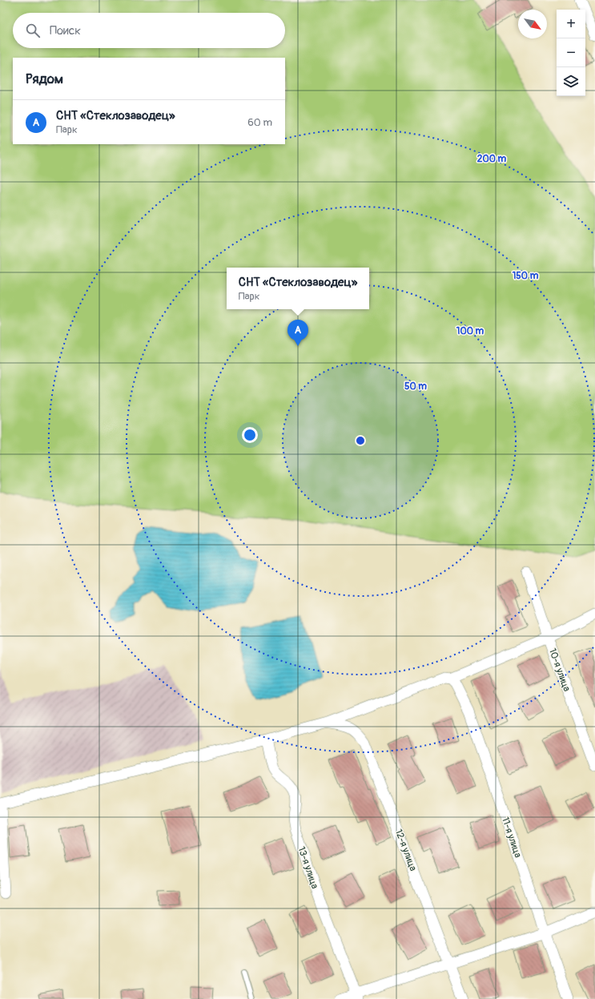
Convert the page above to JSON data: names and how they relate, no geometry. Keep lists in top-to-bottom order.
{
  "streets": {
    "street": [
      "10-я улица",
      "11-я улица",
      "12-я улица",
      "13-я улица"
    ]
  },
  "north": "bottom right",
  "page": {
    "map_buttons": ["+", "−"],
    "search": "Поиск",
    "heading": "Рядом",
    "list": [
      {
        "mark": "A",
        "name": "СНТ «Стеклозаводец»",
        "note": "Парк",
        "value": "60 m"
      }
    ],
    "popup": ["СНТ «Стеклозаводец»", "Парк"],
    "pins": "A"
  },
  "rings": [
    "200 m",
    "150 m",
    "100 m",
    "50 m"
  ]
}
